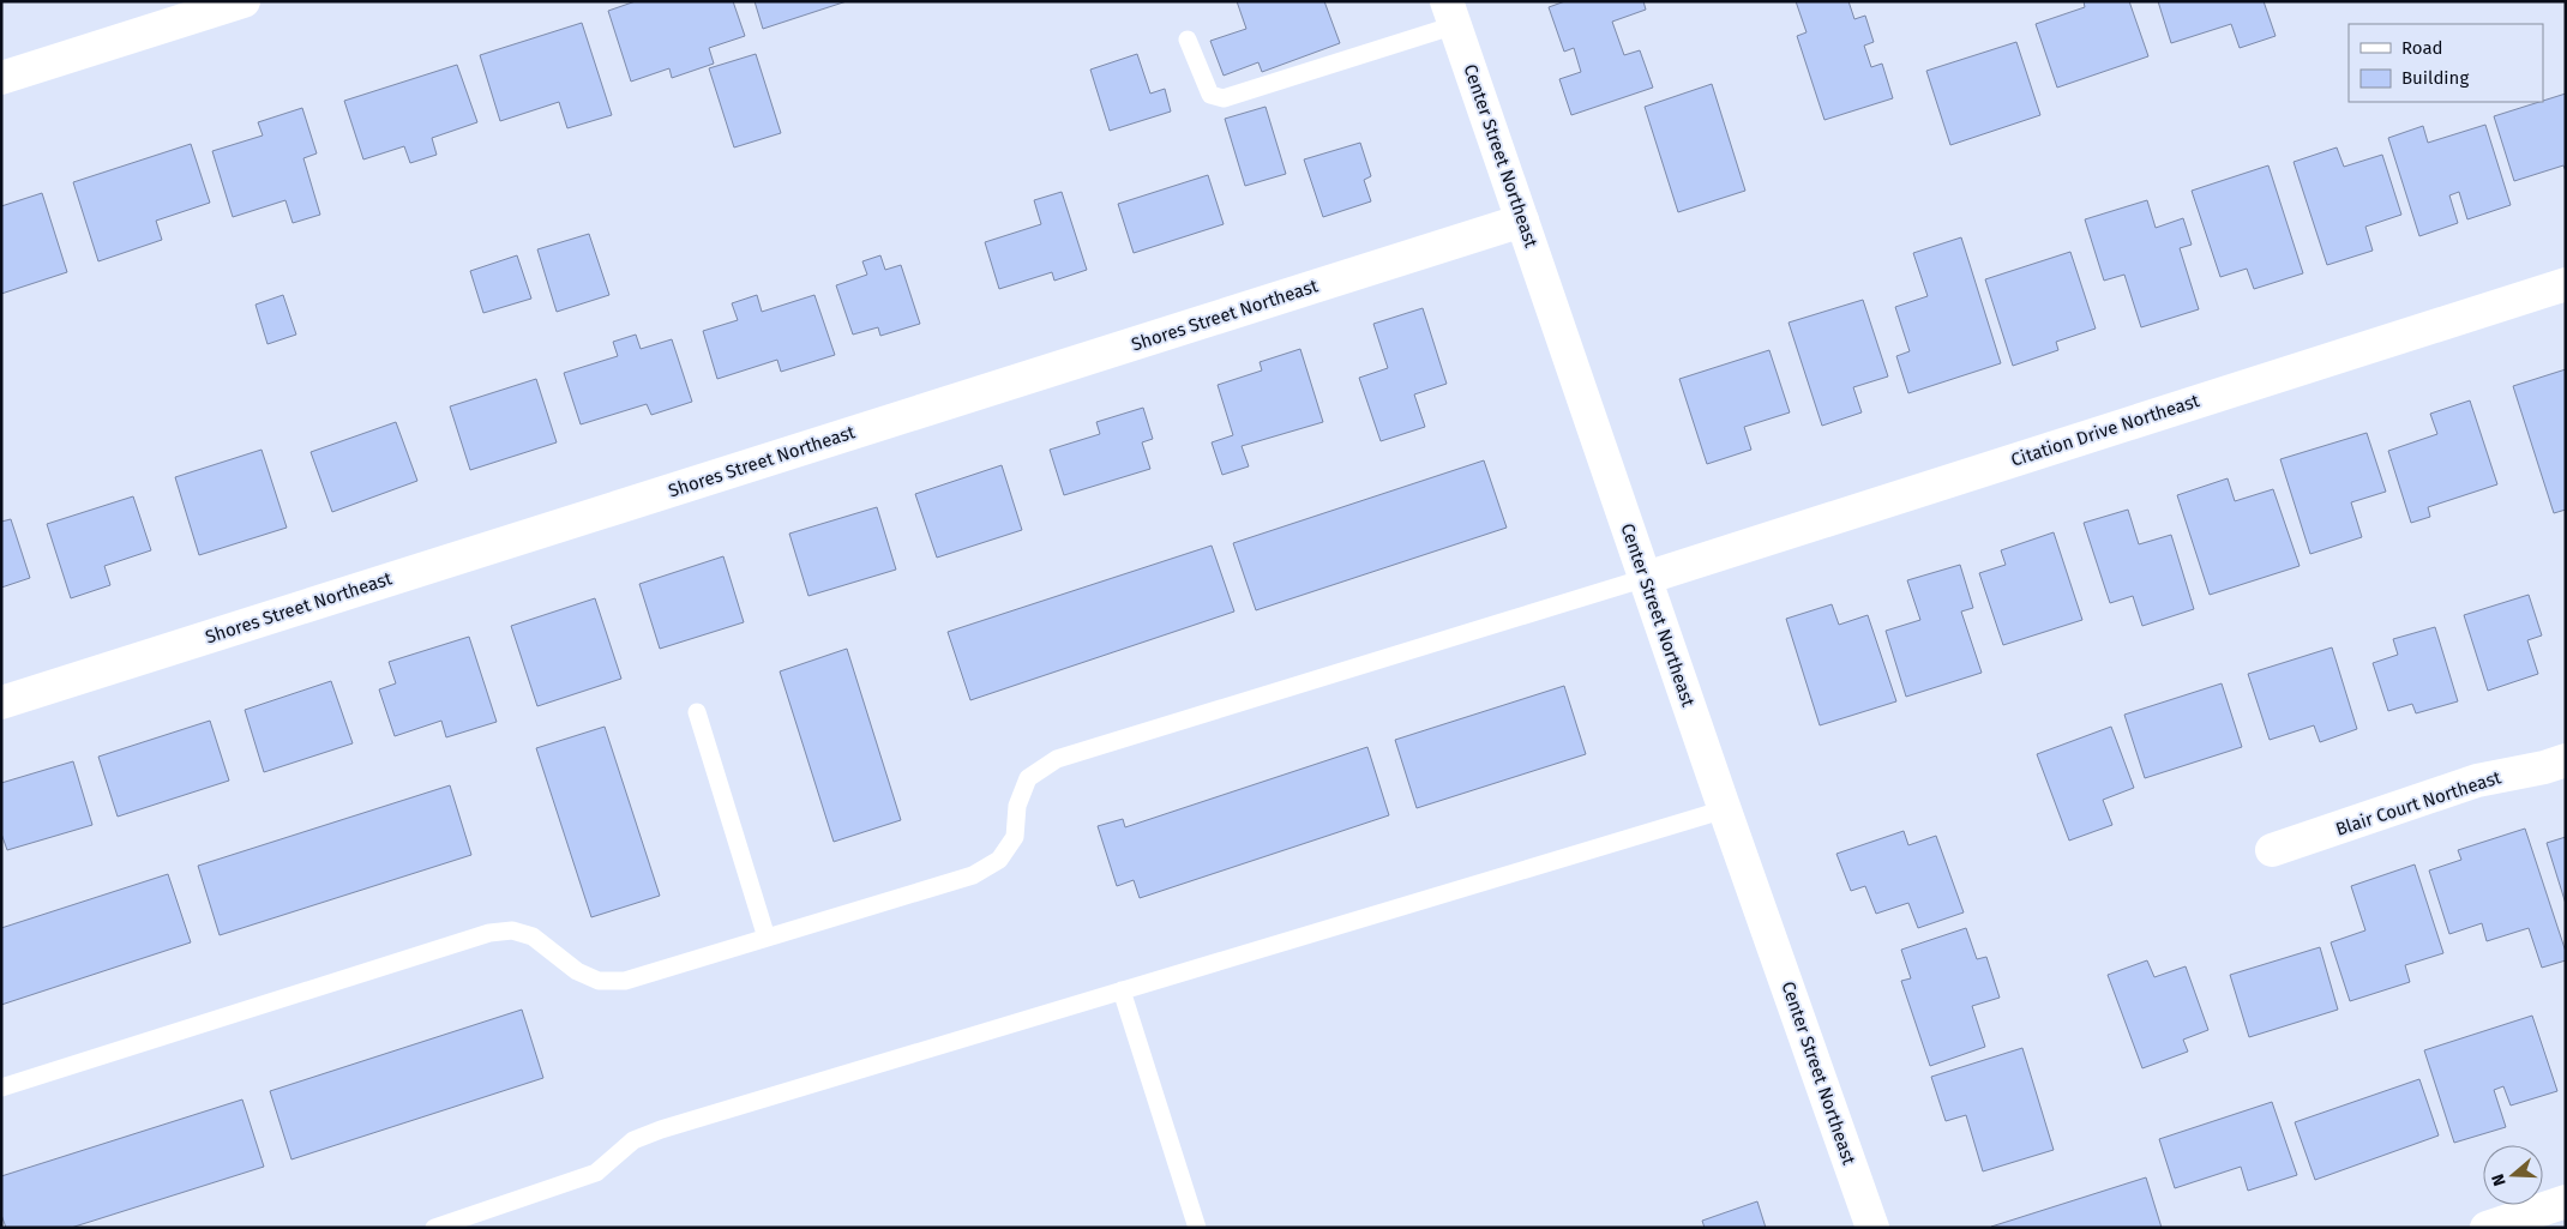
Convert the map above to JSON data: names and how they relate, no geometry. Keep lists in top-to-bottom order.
{
  "streets": {
    "street": [
      "Center Street Northeast",
      "Shores Street Northeast",
      "Citation Drive Northeast",
      "Blair Court Northeast"
    ]
  },
  "crossings": [
    ["Center Street Northeast", "Shores Street Northeast"],
    ["Center Street Northeast", "Citation Drive Northeast"]
  ],
  "legend": ["Road", "Building"],
  "north": "left"
}
